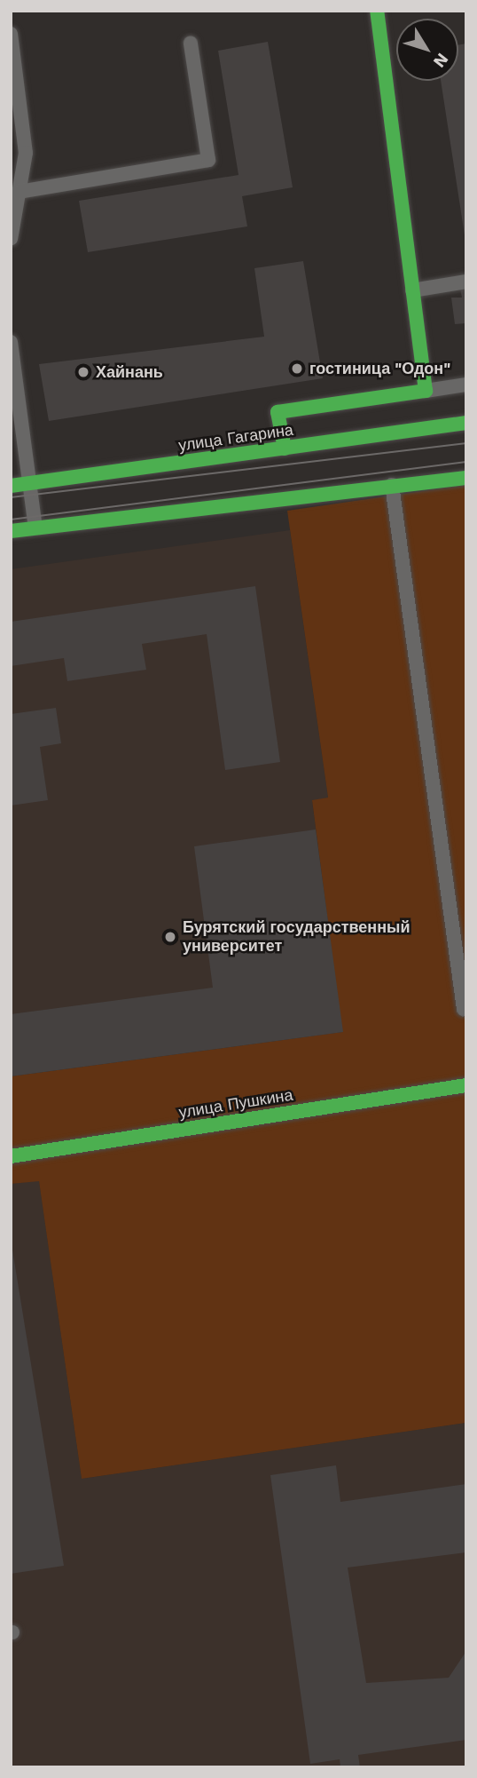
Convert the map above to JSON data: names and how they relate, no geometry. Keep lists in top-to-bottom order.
{
  "streets": {
    "street": ["улица Гагарина", "улица Пушкина"]
  },
  "places": ["гостиница \"Одон\"", "Хайнань", "Бурятский государственный университет"],
  "north": "bottom right"
}
